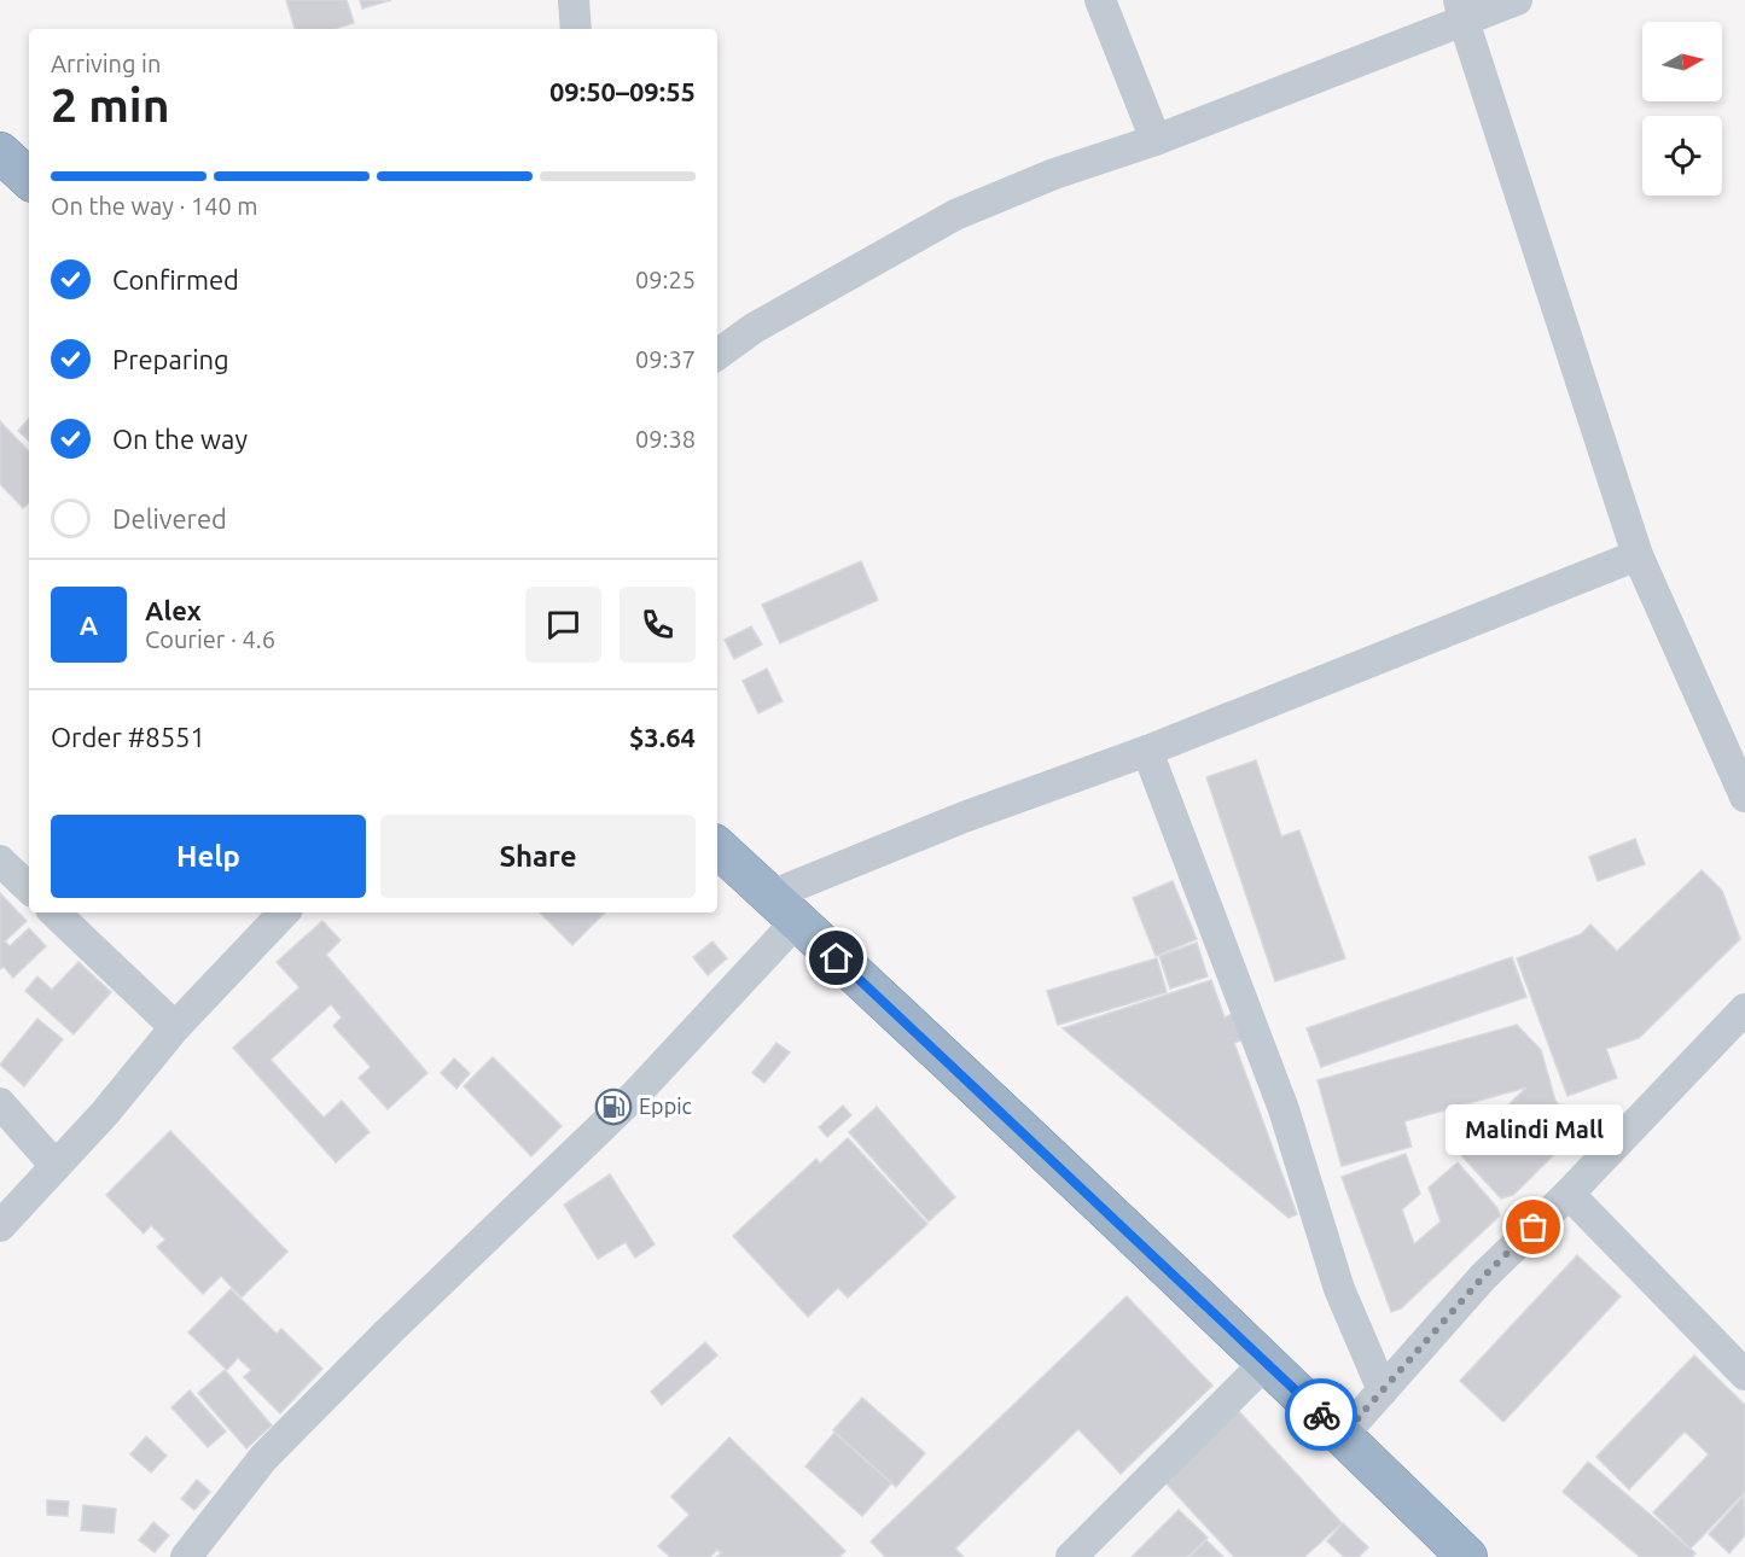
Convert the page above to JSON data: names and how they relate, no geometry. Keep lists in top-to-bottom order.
{
  "places": {
    "fuel station": ["Eppic"],
    "other": ["Malindi Mall"]
  },
  "north": "right",
  "page": {
    "heading": ["2 min", "Arriving in", "09:50–09:55"],
    "panel": [
      "Alex",
      "Courier · 4.6",
      "Order #8551",
      "$3.64"
    ],
    "bar": "On the way · 140 m",
    "list": [
      ["Confirmed", "09:25"],
      ["Preparing", "09:37"],
      ["On the way", "09:38"],
      "Delivered"
    ],
    "round": "A",
    "buttons": ["Help", "Share"],
    "bubble": "Malindi Mall"
  }
}
